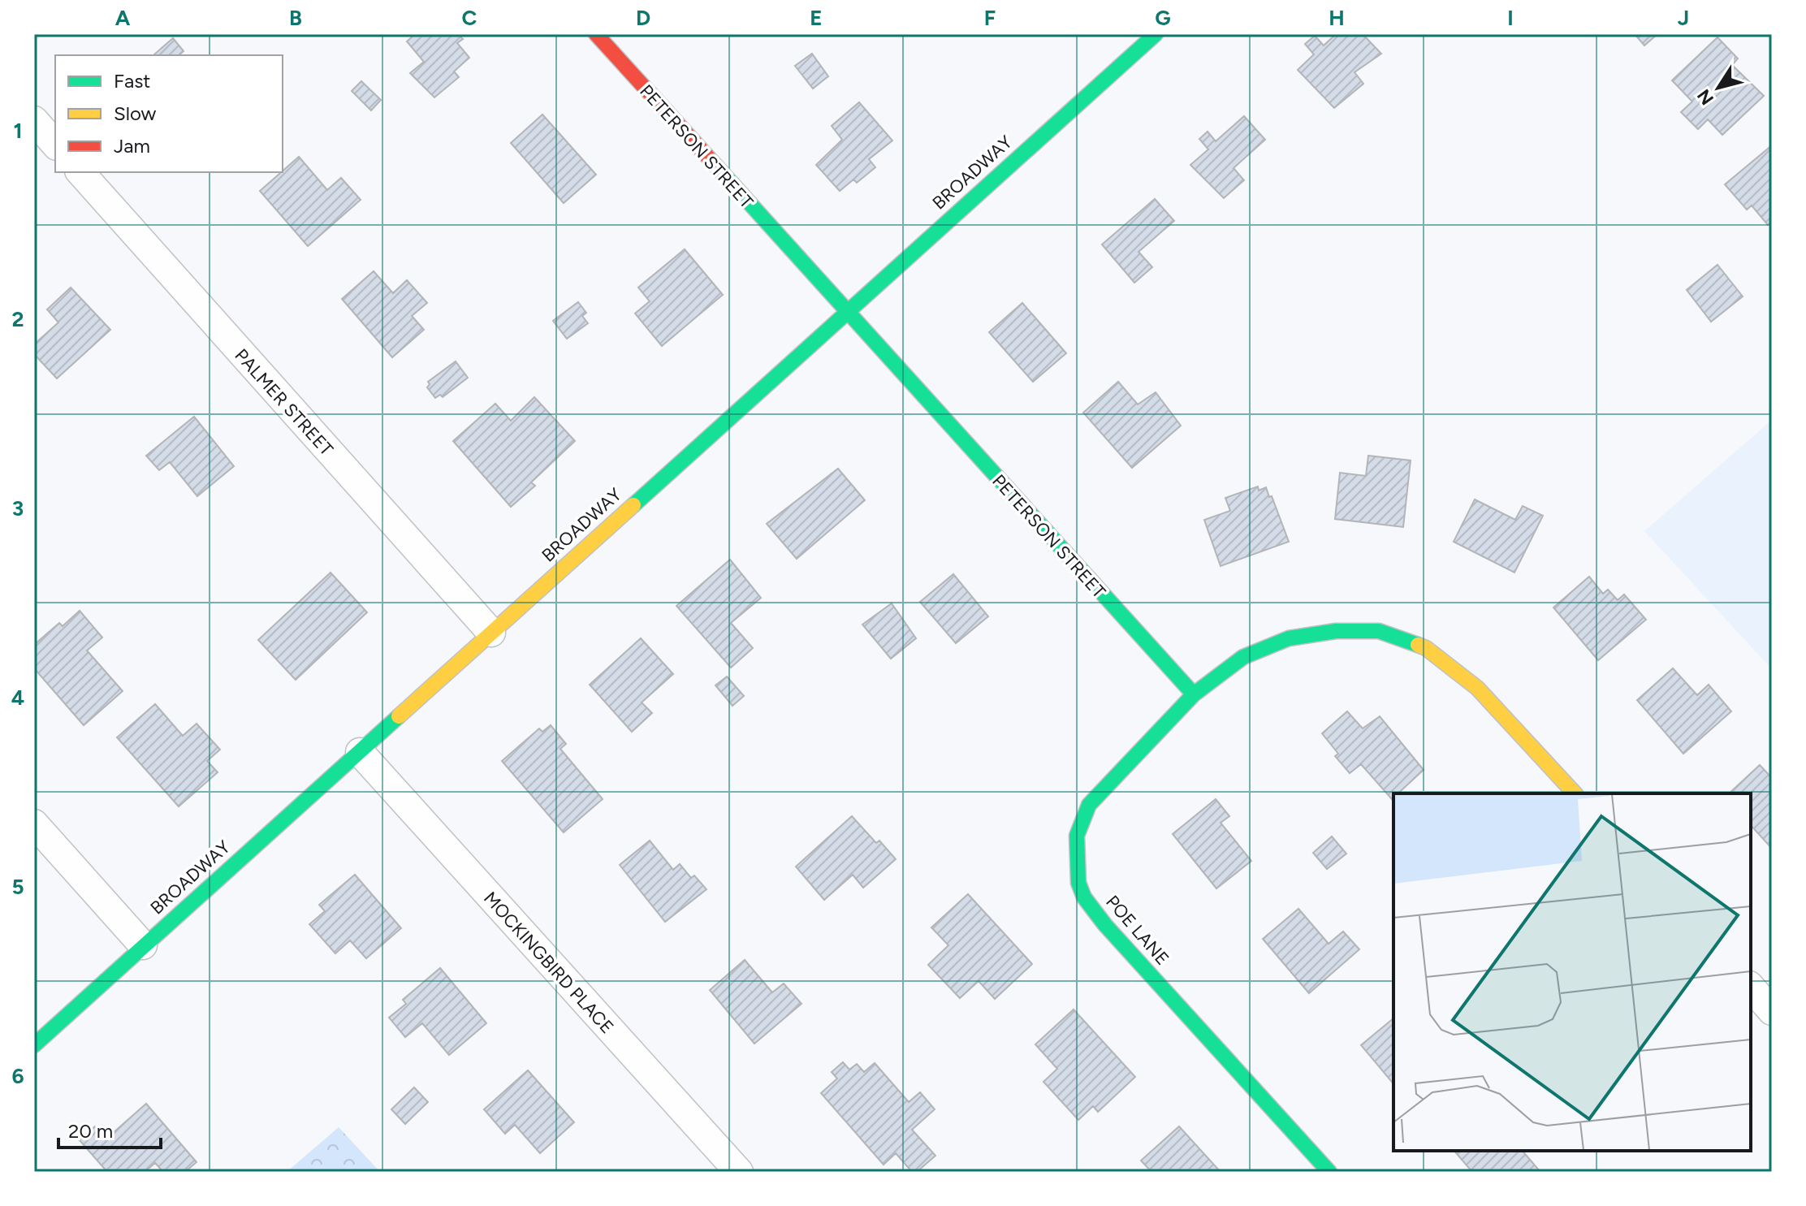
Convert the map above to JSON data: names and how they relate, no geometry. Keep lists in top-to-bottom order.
{
  "streets": {
    "street": [
      "PETERSON STREET",
      "BROADWAY",
      "PALMER STREET",
      "POE LANE",
      "MOCKINGBIRD PLACE"
    ]
  },
  "crossings": [
    ["PETERSON STREET", "BROADWAY"],
    ["PETERSON STREET", "POE LANE"],
    ["BROADWAY", "PALMER STREET"],
    ["BROADWAY", "MOCKINGBIRD PLACE"]
  ],
  "legend": ["Fast", "Slow", "Jam"],
  "scale_bar": "20 m",
  "north": "bottom left",
  "grid": {
    "columns": [
      "A",
      "B",
      "C",
      "D",
      "E",
      "F",
      "G",
      "H",
      "I",
      "J"
    ],
    "rows": [
      "1",
      "2",
      "3",
      "4",
      "5",
      "6"
    ]
  }
}
